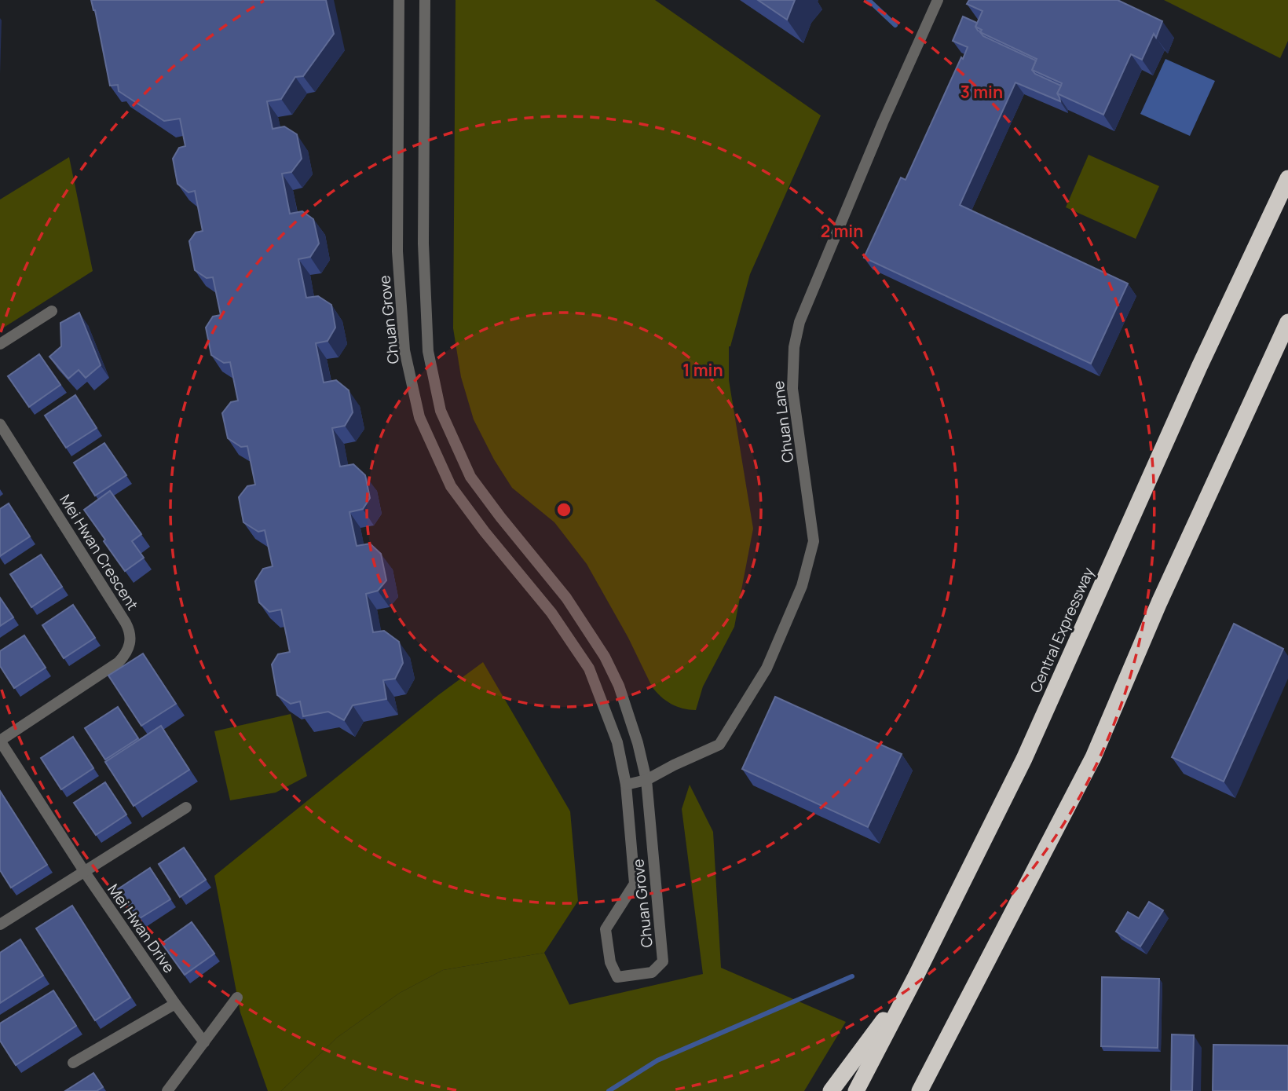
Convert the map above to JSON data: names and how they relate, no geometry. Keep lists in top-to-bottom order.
{
  "streets": {
    "highway": ["Central Expressway"],
    "street": [
      "Chuan Grove",
      "Chuan Lane",
      "Mei Hwan Crescent",
      "Mei Hwan Drive"
    ]
  },
  "crossings": [
    ["Chuan Grove", "Chuan Lane"],
    ["Mei Hwan Crescent", "Mei Hwan Drive"]
  ],
  "rings": ["3 min", "2 min", "1 min"]
}
